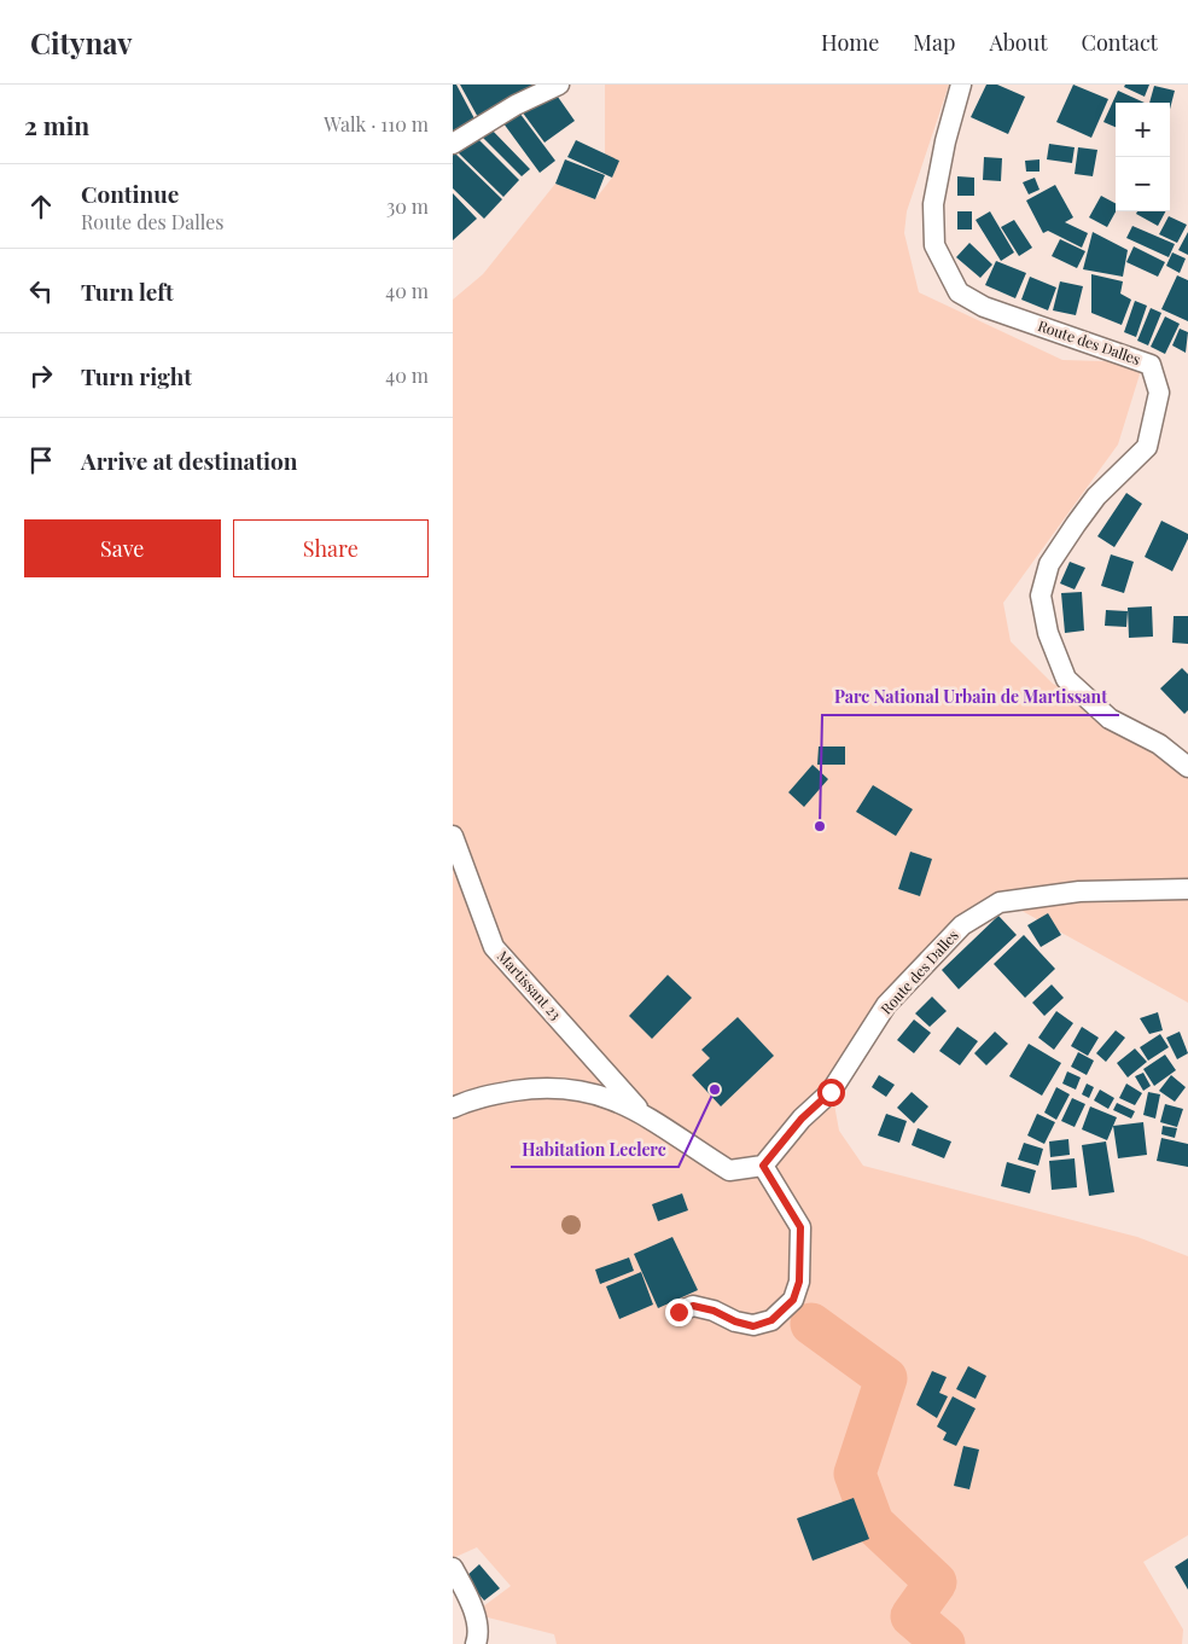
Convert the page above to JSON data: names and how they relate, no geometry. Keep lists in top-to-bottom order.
{
  "streets": {
    "street": ["Route des Dalles", "Martissant 23"]
  },
  "places": ["Parc National Urbain de Martissant", "Habitation Leclerc"],
  "page": {
    "header": "Citynav",
    "nav": [
      "Home",
      "Map",
      "About",
      "Contact"
    ],
    "heading": ["2 min", "Walk · 110 m"],
    "map_buttons": ["+", "−"],
    "list": [
      ["Continue", "Route des Dalles", "30 m"],
      ["Turn left", "40 m"],
      ["Turn right", "40 m"],
      "Arrive at destination"
    ],
    "buttons": ["Save", "Share"]
  }
}
